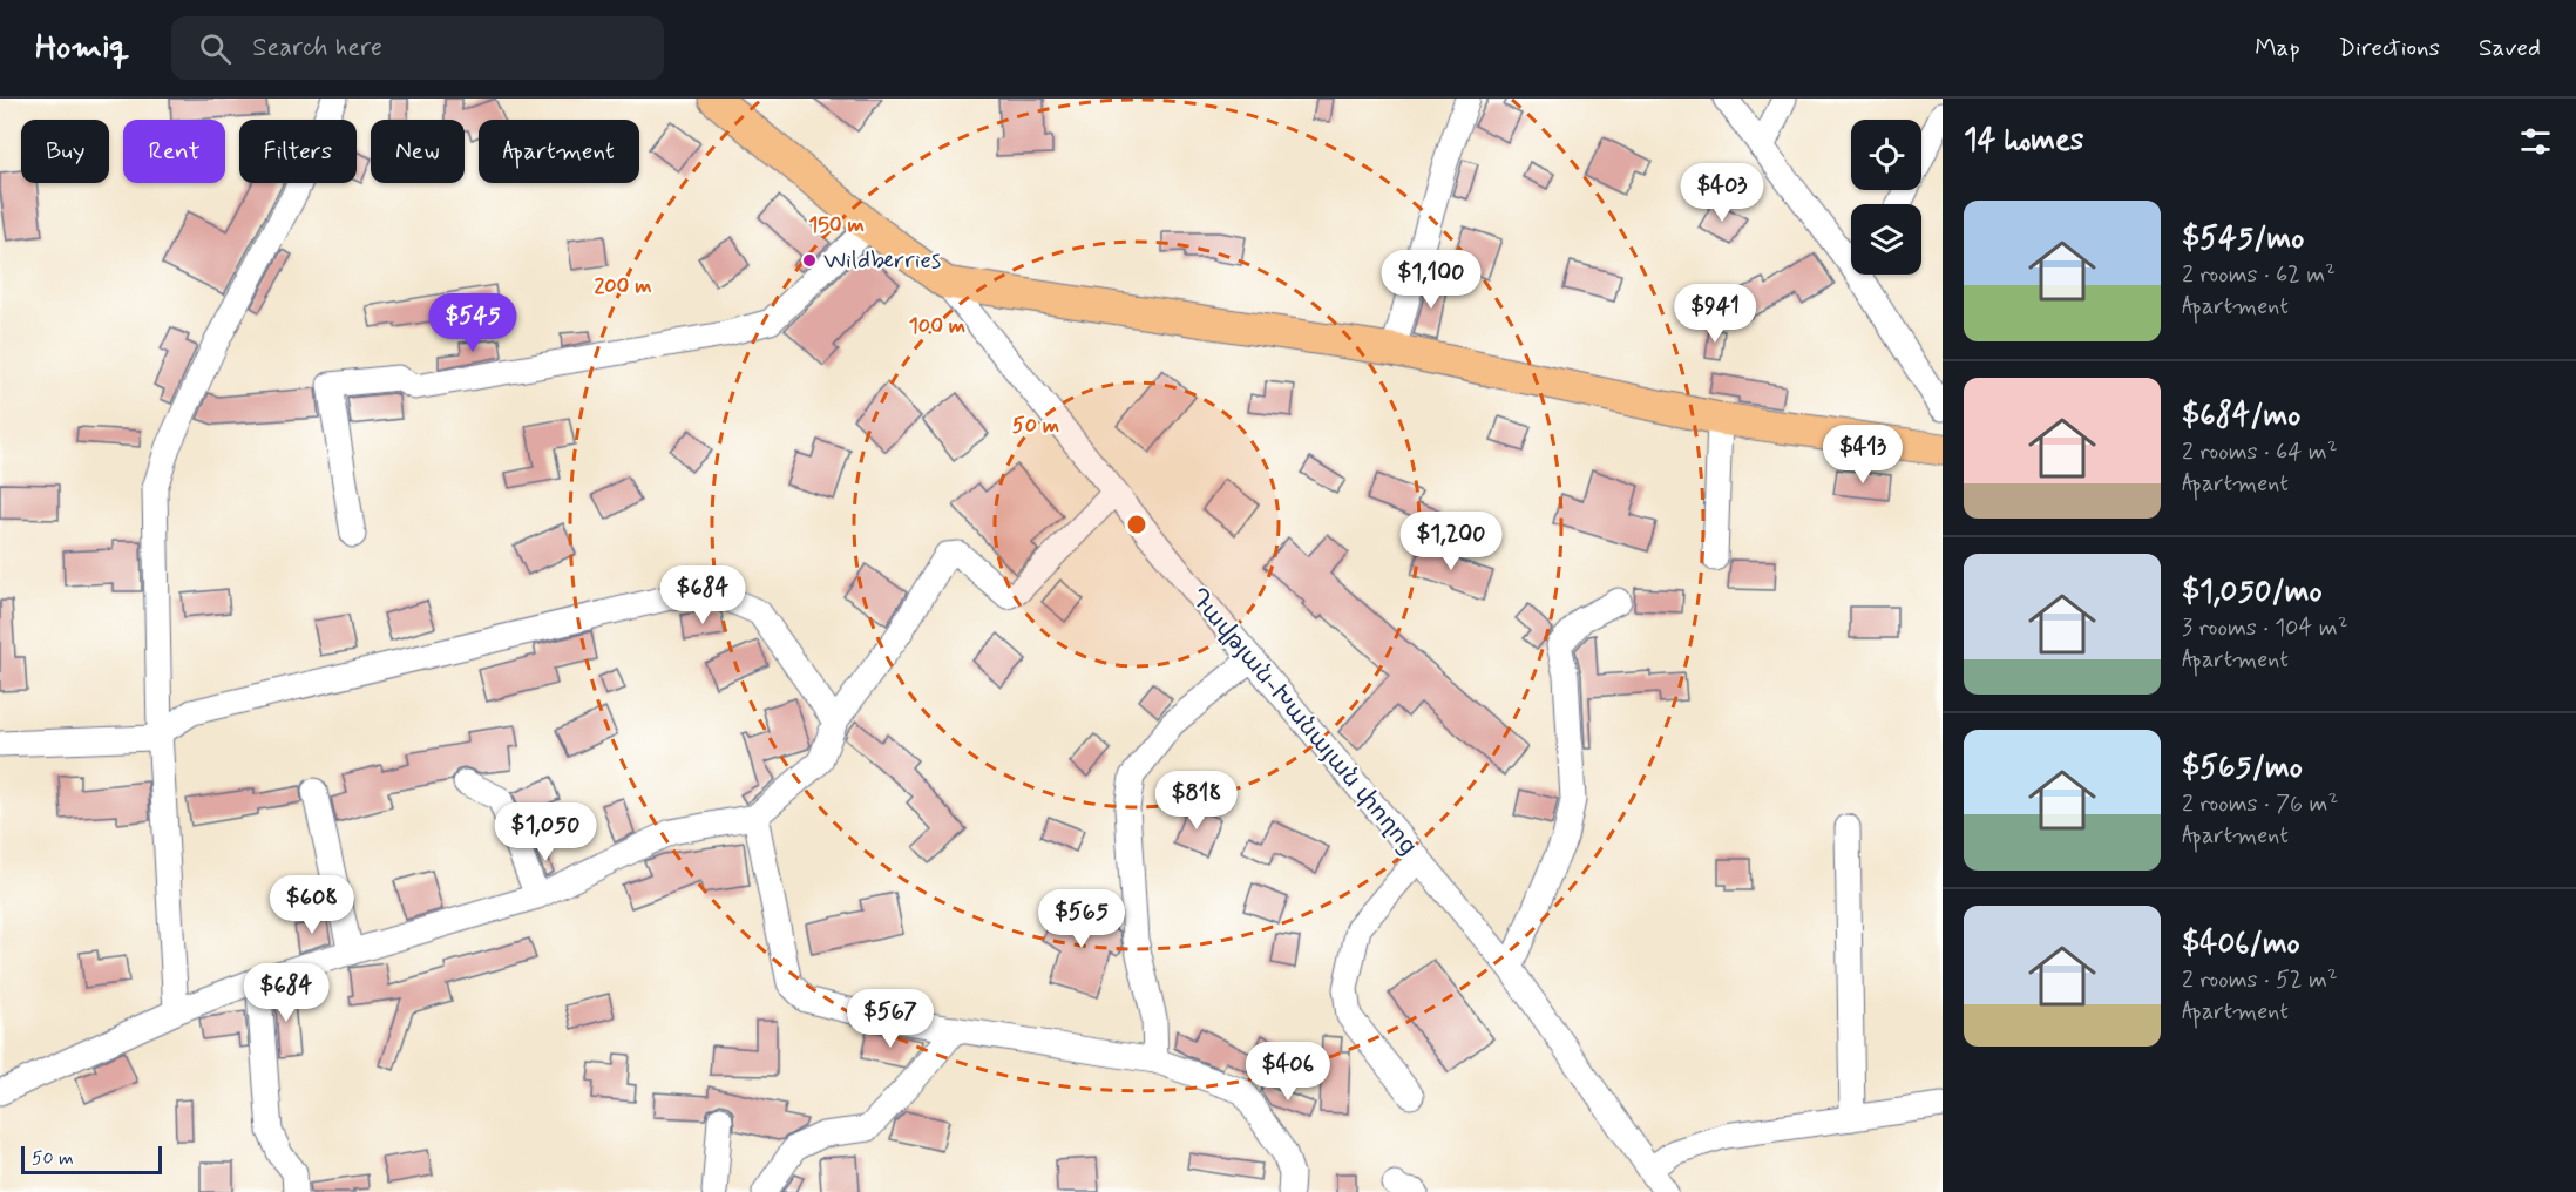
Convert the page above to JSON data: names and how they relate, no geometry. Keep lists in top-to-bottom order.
{
  "streets": {
    "street": ["Դավթյան-Խանայան փողոց"]
  },
  "places": ["Wildberries"],
  "scale_bar": "50 m",
  "page": {
    "header": "Homiq",
    "search": "Search here",
    "nav": ["Map", "Directions", "Saved"],
    "heading": "14 homes",
    "chip": [
      "Buy",
      "Rent",
      "Filters",
      "New",
      "Apartment"
    ],
    "price": [
      "$403",
      "$1,100",
      "$941",
      "$545",
      "$413",
      "$1,200",
      "$684",
      "$818",
      "$1,050",
      "$608",
      "$565",
      "$684",
      "$567",
      "$406"
    ],
    "list": [
      {
        "name": "$545/mo",
        "note": "2 rooms · 62 m² · Apartment"
      },
      {
        "name": "$684/mo",
        "note": "2 rooms · 64 m² · Apartment"
      },
      {
        "name": "$1,050/mo",
        "note": "3 rooms · 104 m² · Apartment"
      },
      {
        "name": "$565/mo",
        "note": "2 rooms · 76 m² · Apartment"
      },
      {
        "name": "$406/mo",
        "note": "2 rooms · 52 m² · Apartment"
      }
    ],
    "scale": "50 m"
  },
  "rings": [
    "150 m",
    "200 m",
    "100 m",
    "50 m"
  ]
}
